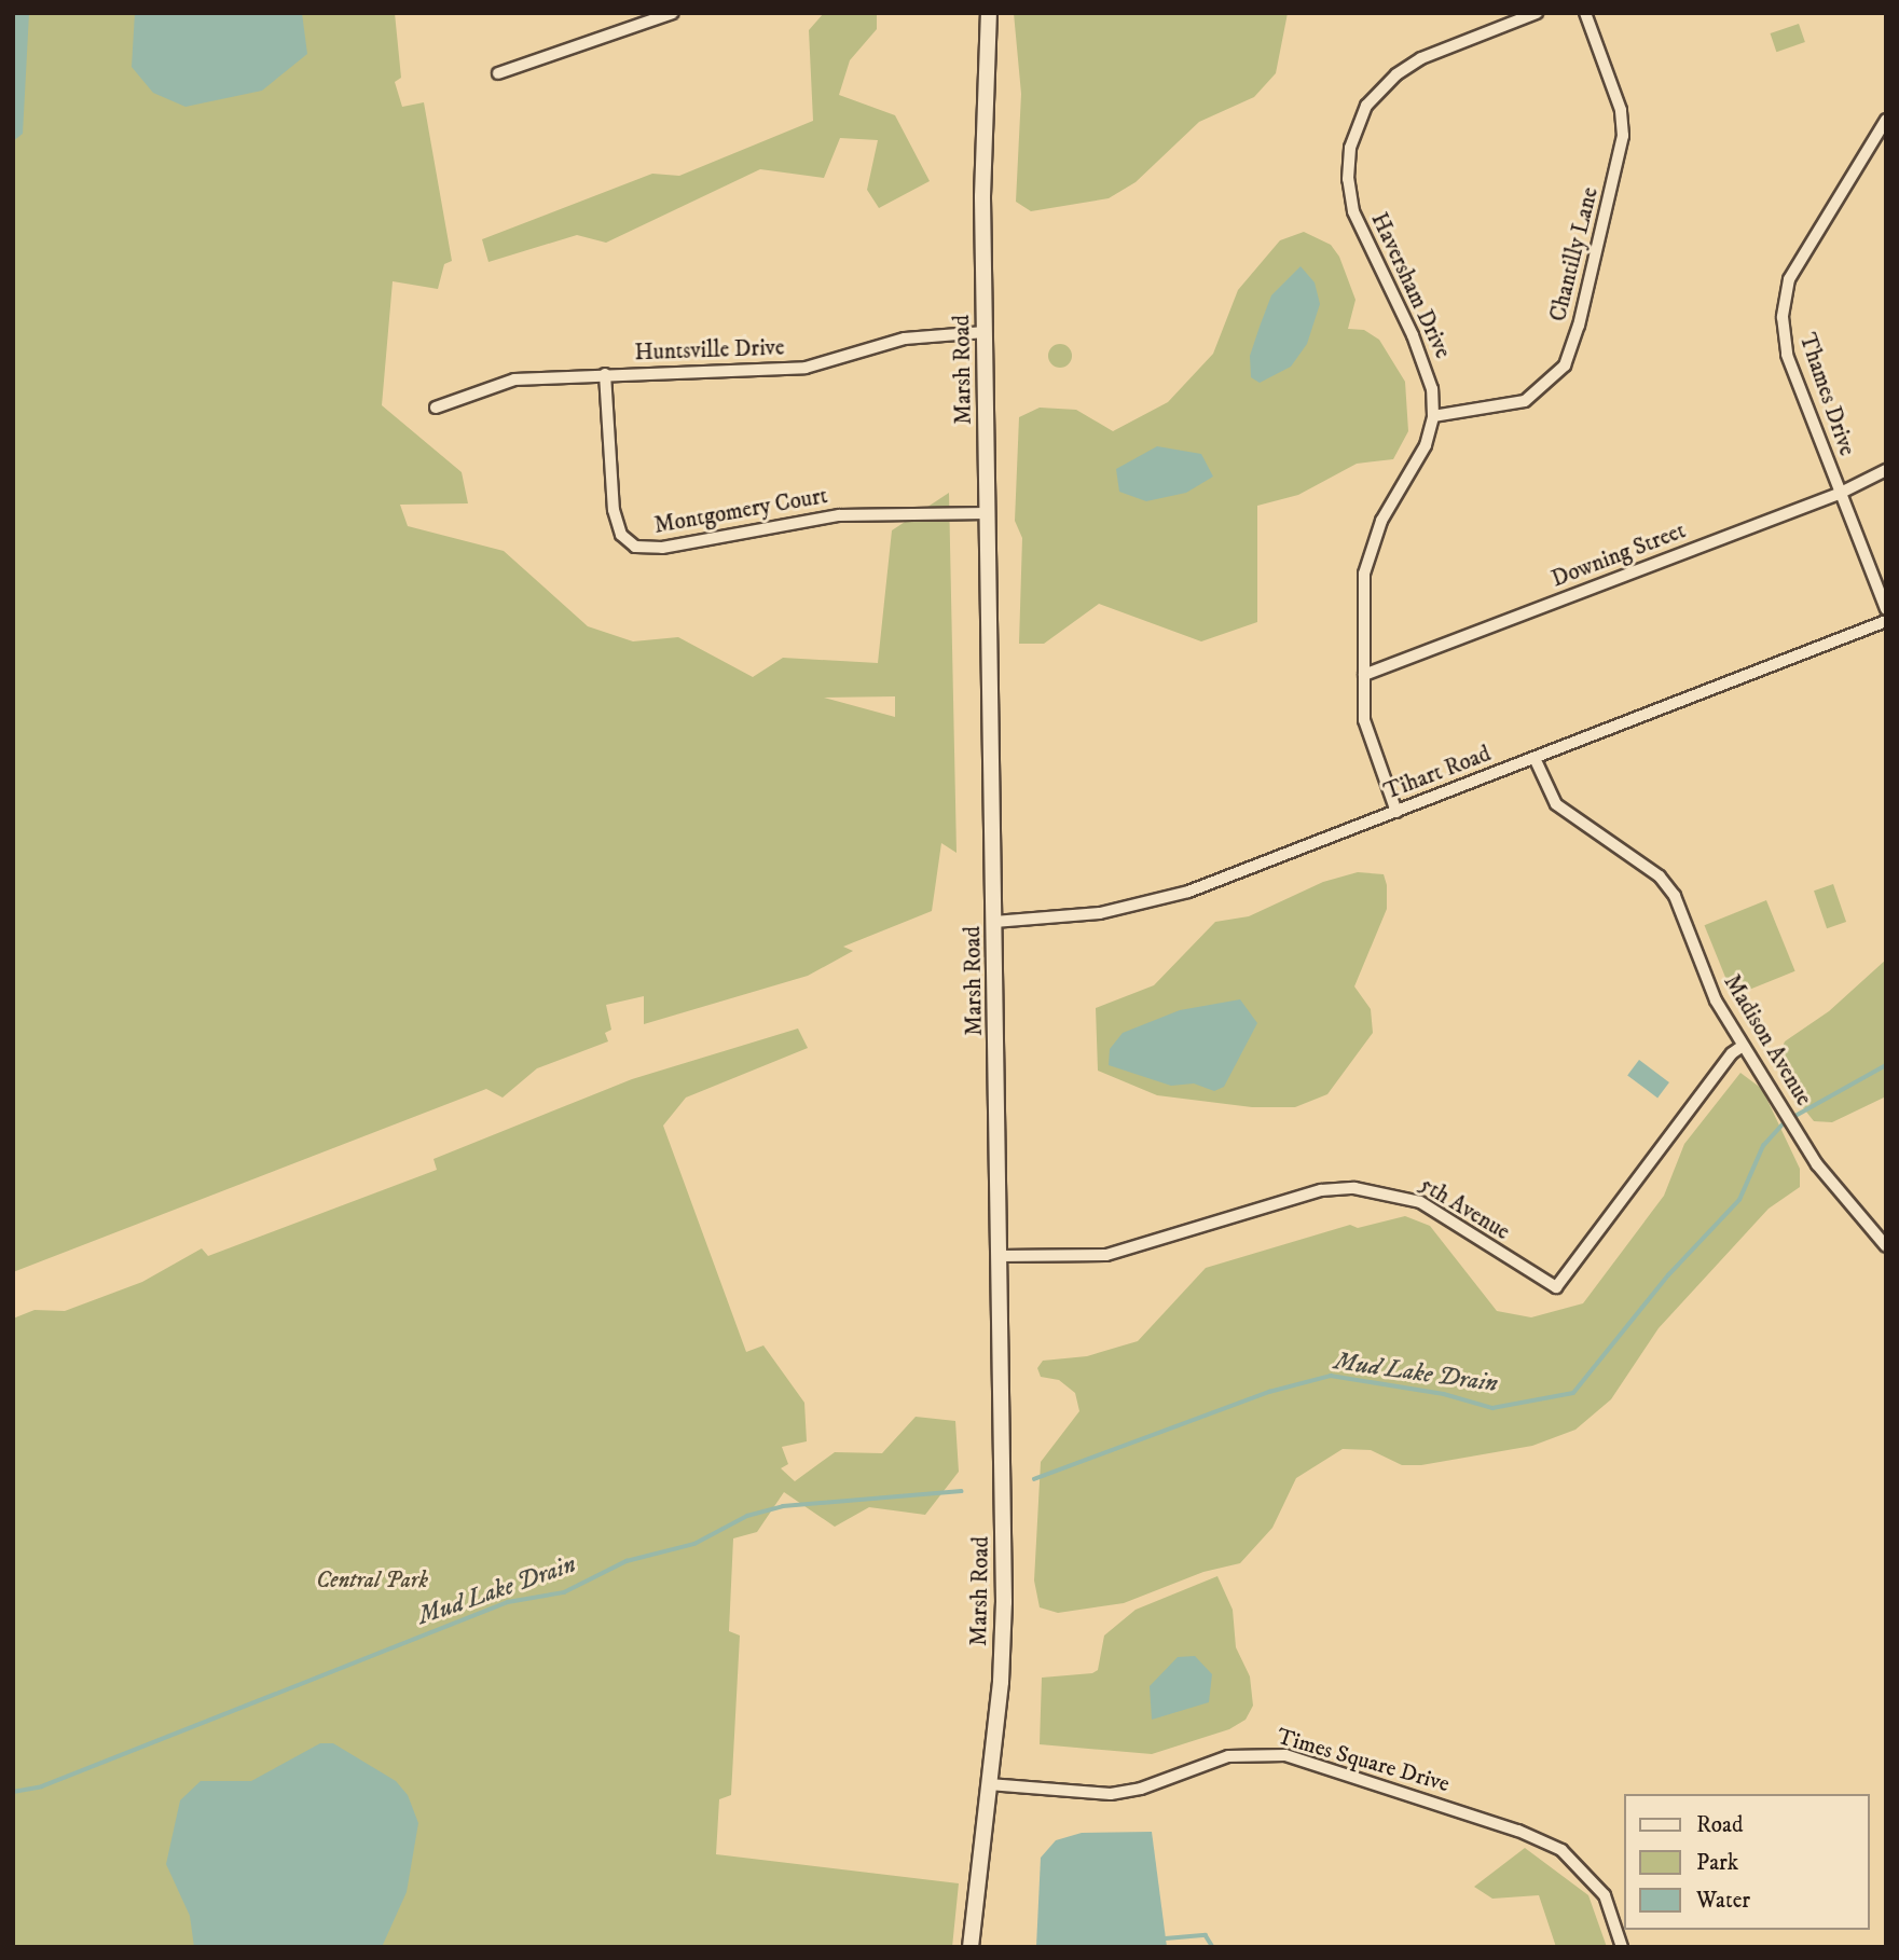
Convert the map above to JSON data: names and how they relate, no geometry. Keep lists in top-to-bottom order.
{
  "streets": {
    "main road": ["Marsh Road"],
    "street": [
      "Chantilly Lane",
      "Haversham Drive",
      "Huntsville Drive",
      "Thames Drive",
      "Montgomery Court",
      "Downing Street",
      "Tihart Road",
      "Madison Avenue",
      "5th Avenue",
      "Times Square Drive"
    ]
  },
  "crossings": [
    ["Chantilly Lane", "Haversham Drive"],
    ["Haversham Drive", "Downing Street"],
    ["Haversham Drive", "Tihart Road"],
    ["Huntsville Drive", "Marsh Road"],
    ["Huntsville Drive", "Montgomery Court"],
    ["Marsh Road", "Montgomery Court"],
    ["Marsh Road", "Tihart Road"],
    ["Marsh Road", "5th Avenue"],
    ["Marsh Road", "Times Square Drive"],
    ["Thames Drive", "Downing Street"],
    ["Tihart Road", "Madison Avenue"],
    ["Madison Avenue", "5th Avenue"]
  ],
  "water": ["Mud Lake Drain"],
  "parks": ["Central Park"],
  "legend": ["Road", "Park", "Water"]
}
